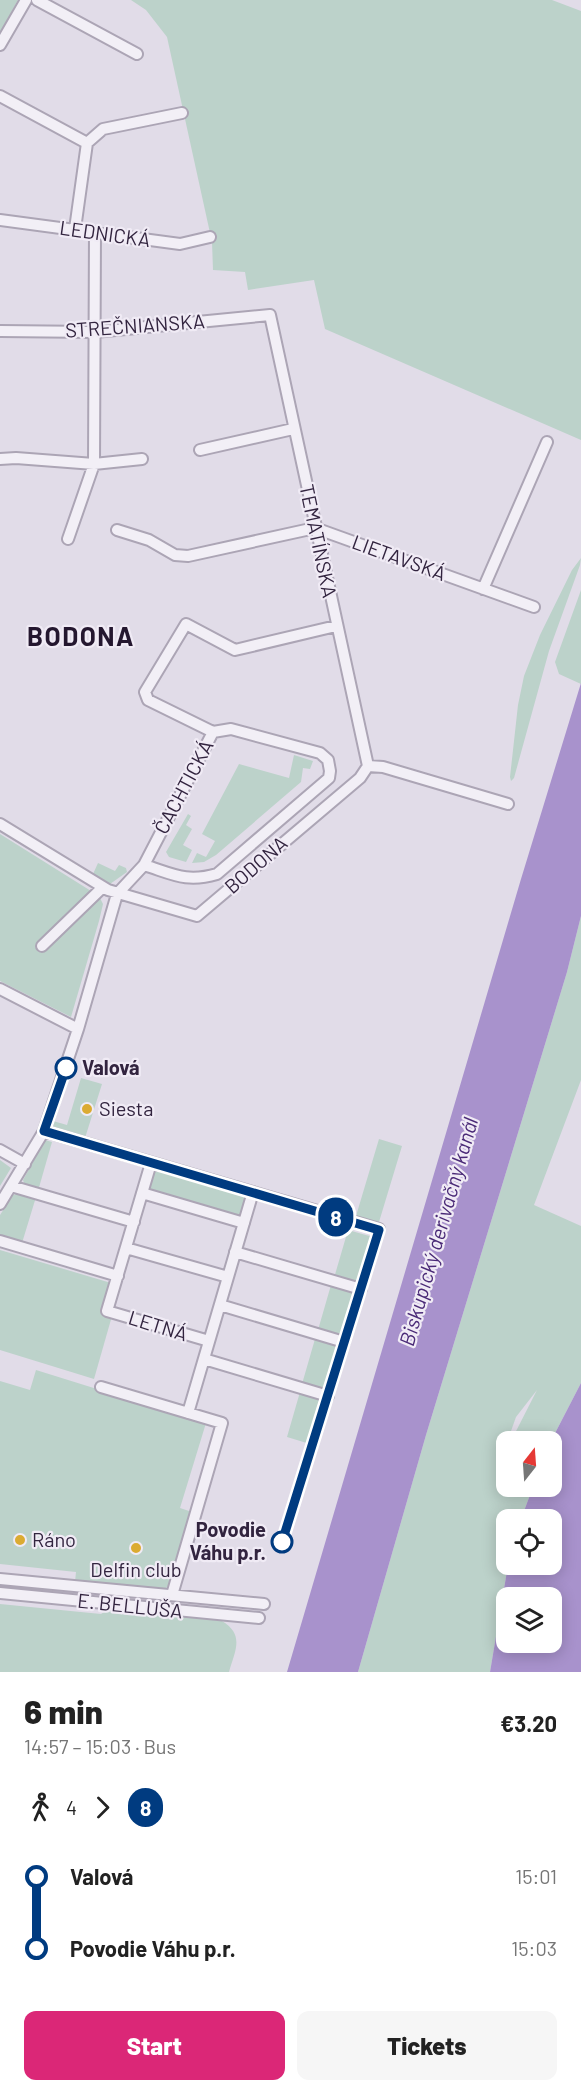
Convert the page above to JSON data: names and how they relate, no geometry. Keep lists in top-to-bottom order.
{
  "streets": {
    "street": [
      "LEDNICKÁ",
      "STREČNIANSKA",
      "TEMATÍNSKA",
      "LIETAVSKÁ",
      "ČACHTICKÁ",
      "BODONA",
      "LETNÁ",
      "E. BELLUŠA"
    ]
  },
  "crossings": [
    ["STREČNIANSKA", "TEMATÍNSKA"],
    ["TEMATÍNSKA", "LIETAVSKÁ"],
    ["TEMATÍNSKA", "BODONA"],
    ["ČACHTICKÁ", "BODONA"]
  ],
  "districts": ["BODONA"],
  "water": ["Biskupický derivačný kanál"],
  "places": [
    "Valová",
    "Siesta",
    "Ráno",
    "Povodie Váhu p.r.",
    "Delfin club"
  ],
  "lines": ["bus line 8"],
  "north": "top",
  "page": {
    "on_map": "8",
    "heading": ["6 min", "14:57 – 15:03 · Bus", "€3.20"],
    "legs": ["4", "8"],
    "list": [
      {
        "name": "Valová",
        "value": "15:01"
      },
      {
        "name": "Povodie Váhu p.r.",
        "value": "15:03"
      }
    ],
    "buttons": ["Start", "Tickets"]
  }
}
